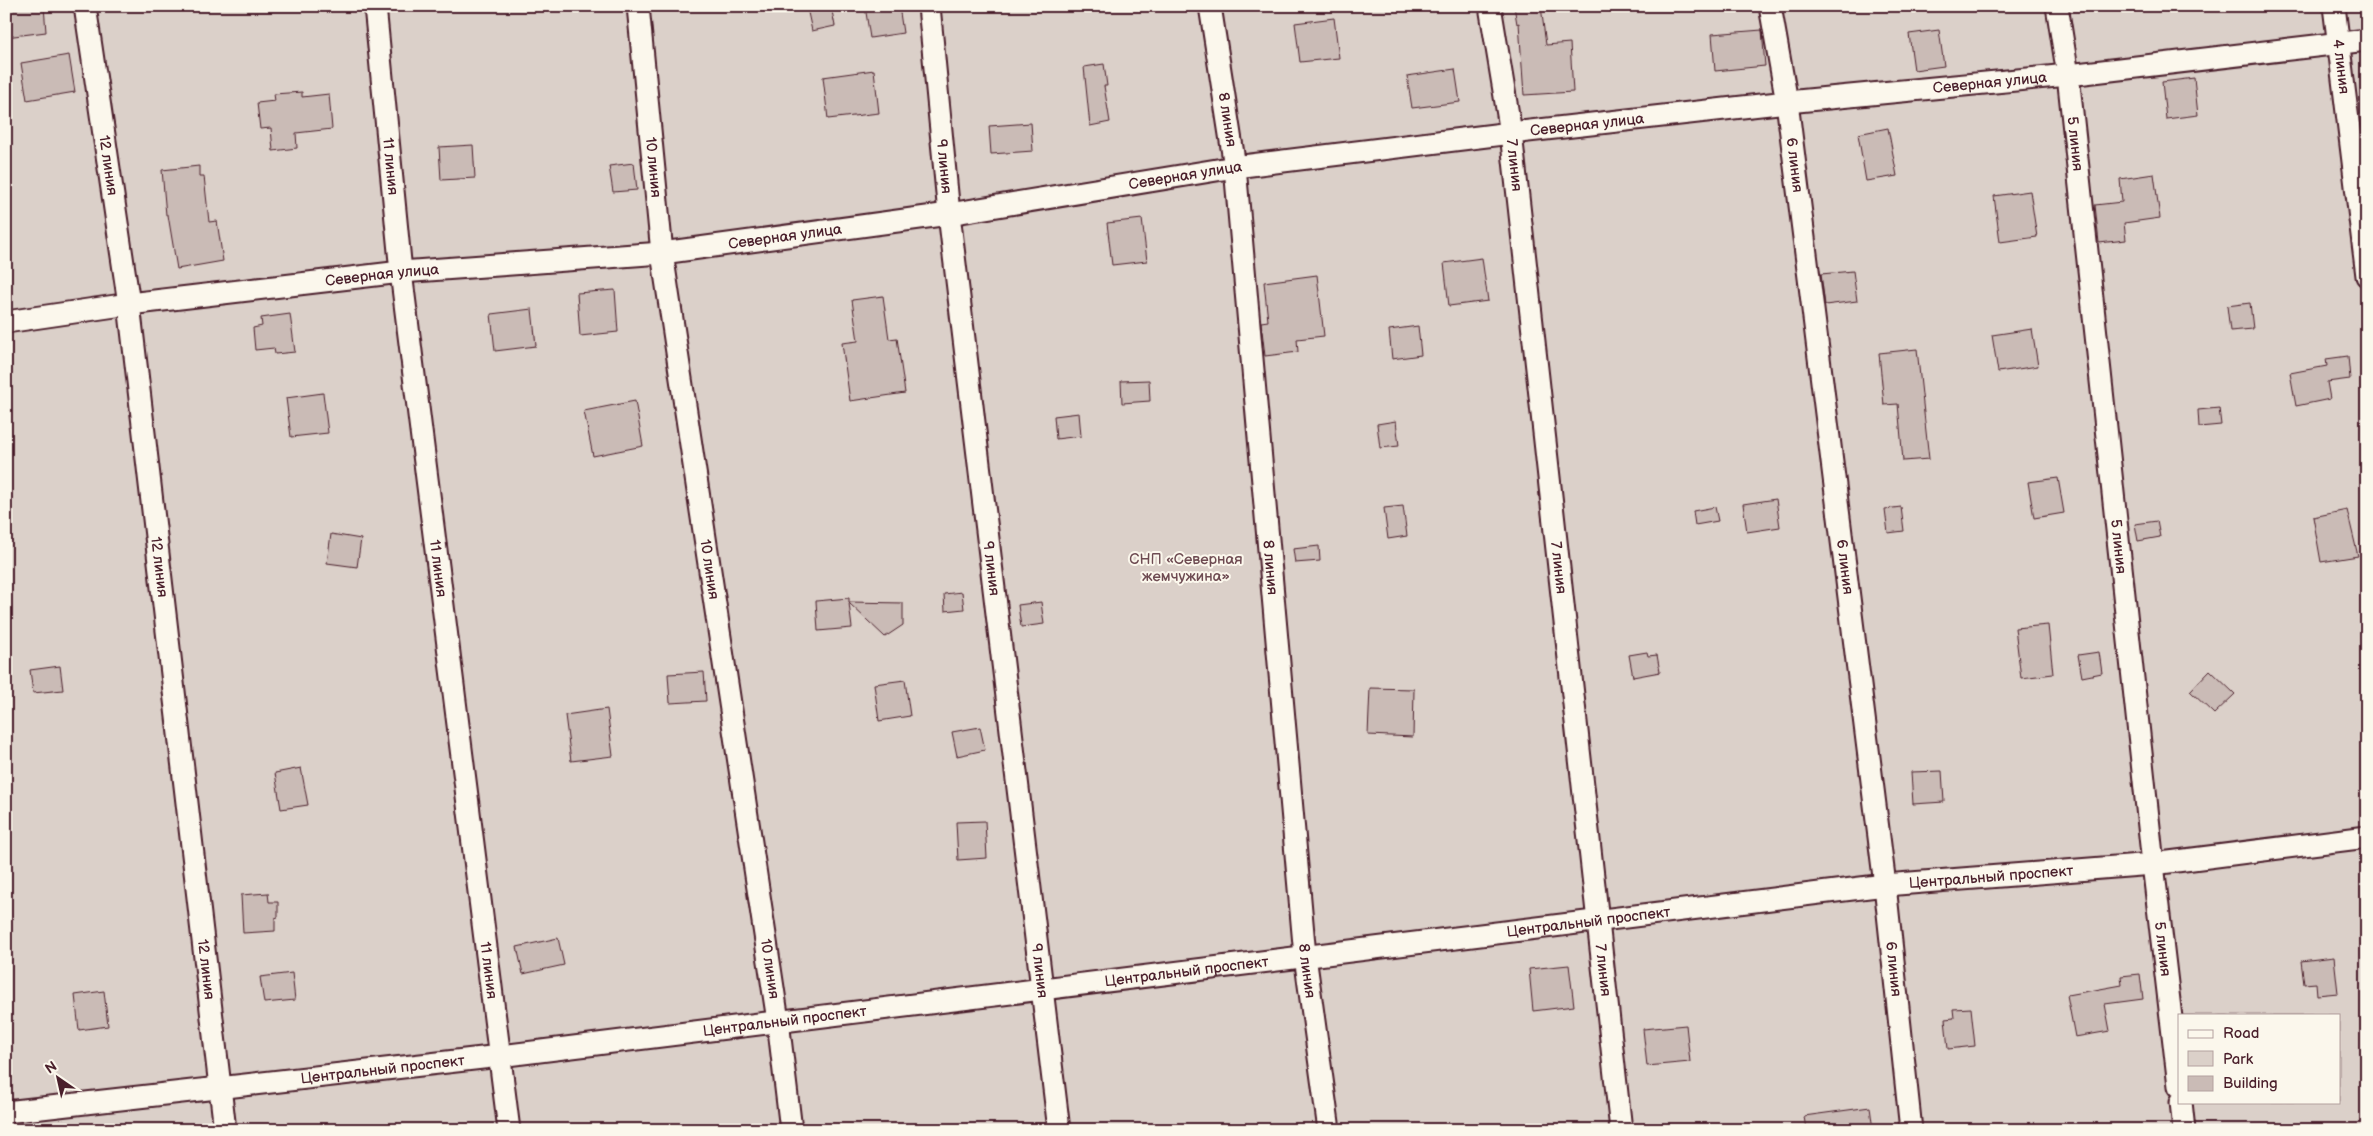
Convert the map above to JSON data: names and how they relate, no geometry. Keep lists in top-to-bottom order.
{
  "streets": {
    "street": [
      "4 линия",
      "Северная улица",
      "8 линия",
      "5 линия",
      "7 линия",
      "12 линия",
      "11 линия",
      "9 линия",
      "6 линия",
      "10 линия",
      "Центральный проспект"
    ]
  },
  "crossings": [
    ["4 линия", "Северная улица"],
    ["Северная улица", "8 линия"],
    ["Северная улица", "5 линия"],
    ["Северная улица", "7 линия"],
    ["Северная улица", "12 линия"],
    ["Северная улица", "11 линия"],
    ["Северная улица", "9 линия"],
    ["Северная улица", "6 линия"],
    ["Северная улица", "10 линия"],
    ["8 линия", "Центральный проспект"],
    ["5 линия", "Центральный проспект"],
    ["7 линия", "Центральный проспект"],
    ["12 линия", "Центральный проспект"],
    ["11 линия", "Центральный проспект"],
    ["9 линия", "Центральный проспект"],
    ["6 линия", "Центральный проспект"],
    ["10 линия", "Центральный проспект"]
  ],
  "parks": ["СНП «Северная жемчужина»"],
  "legend": ["Road", "Park", "Building"],
  "north": "top left"
}
